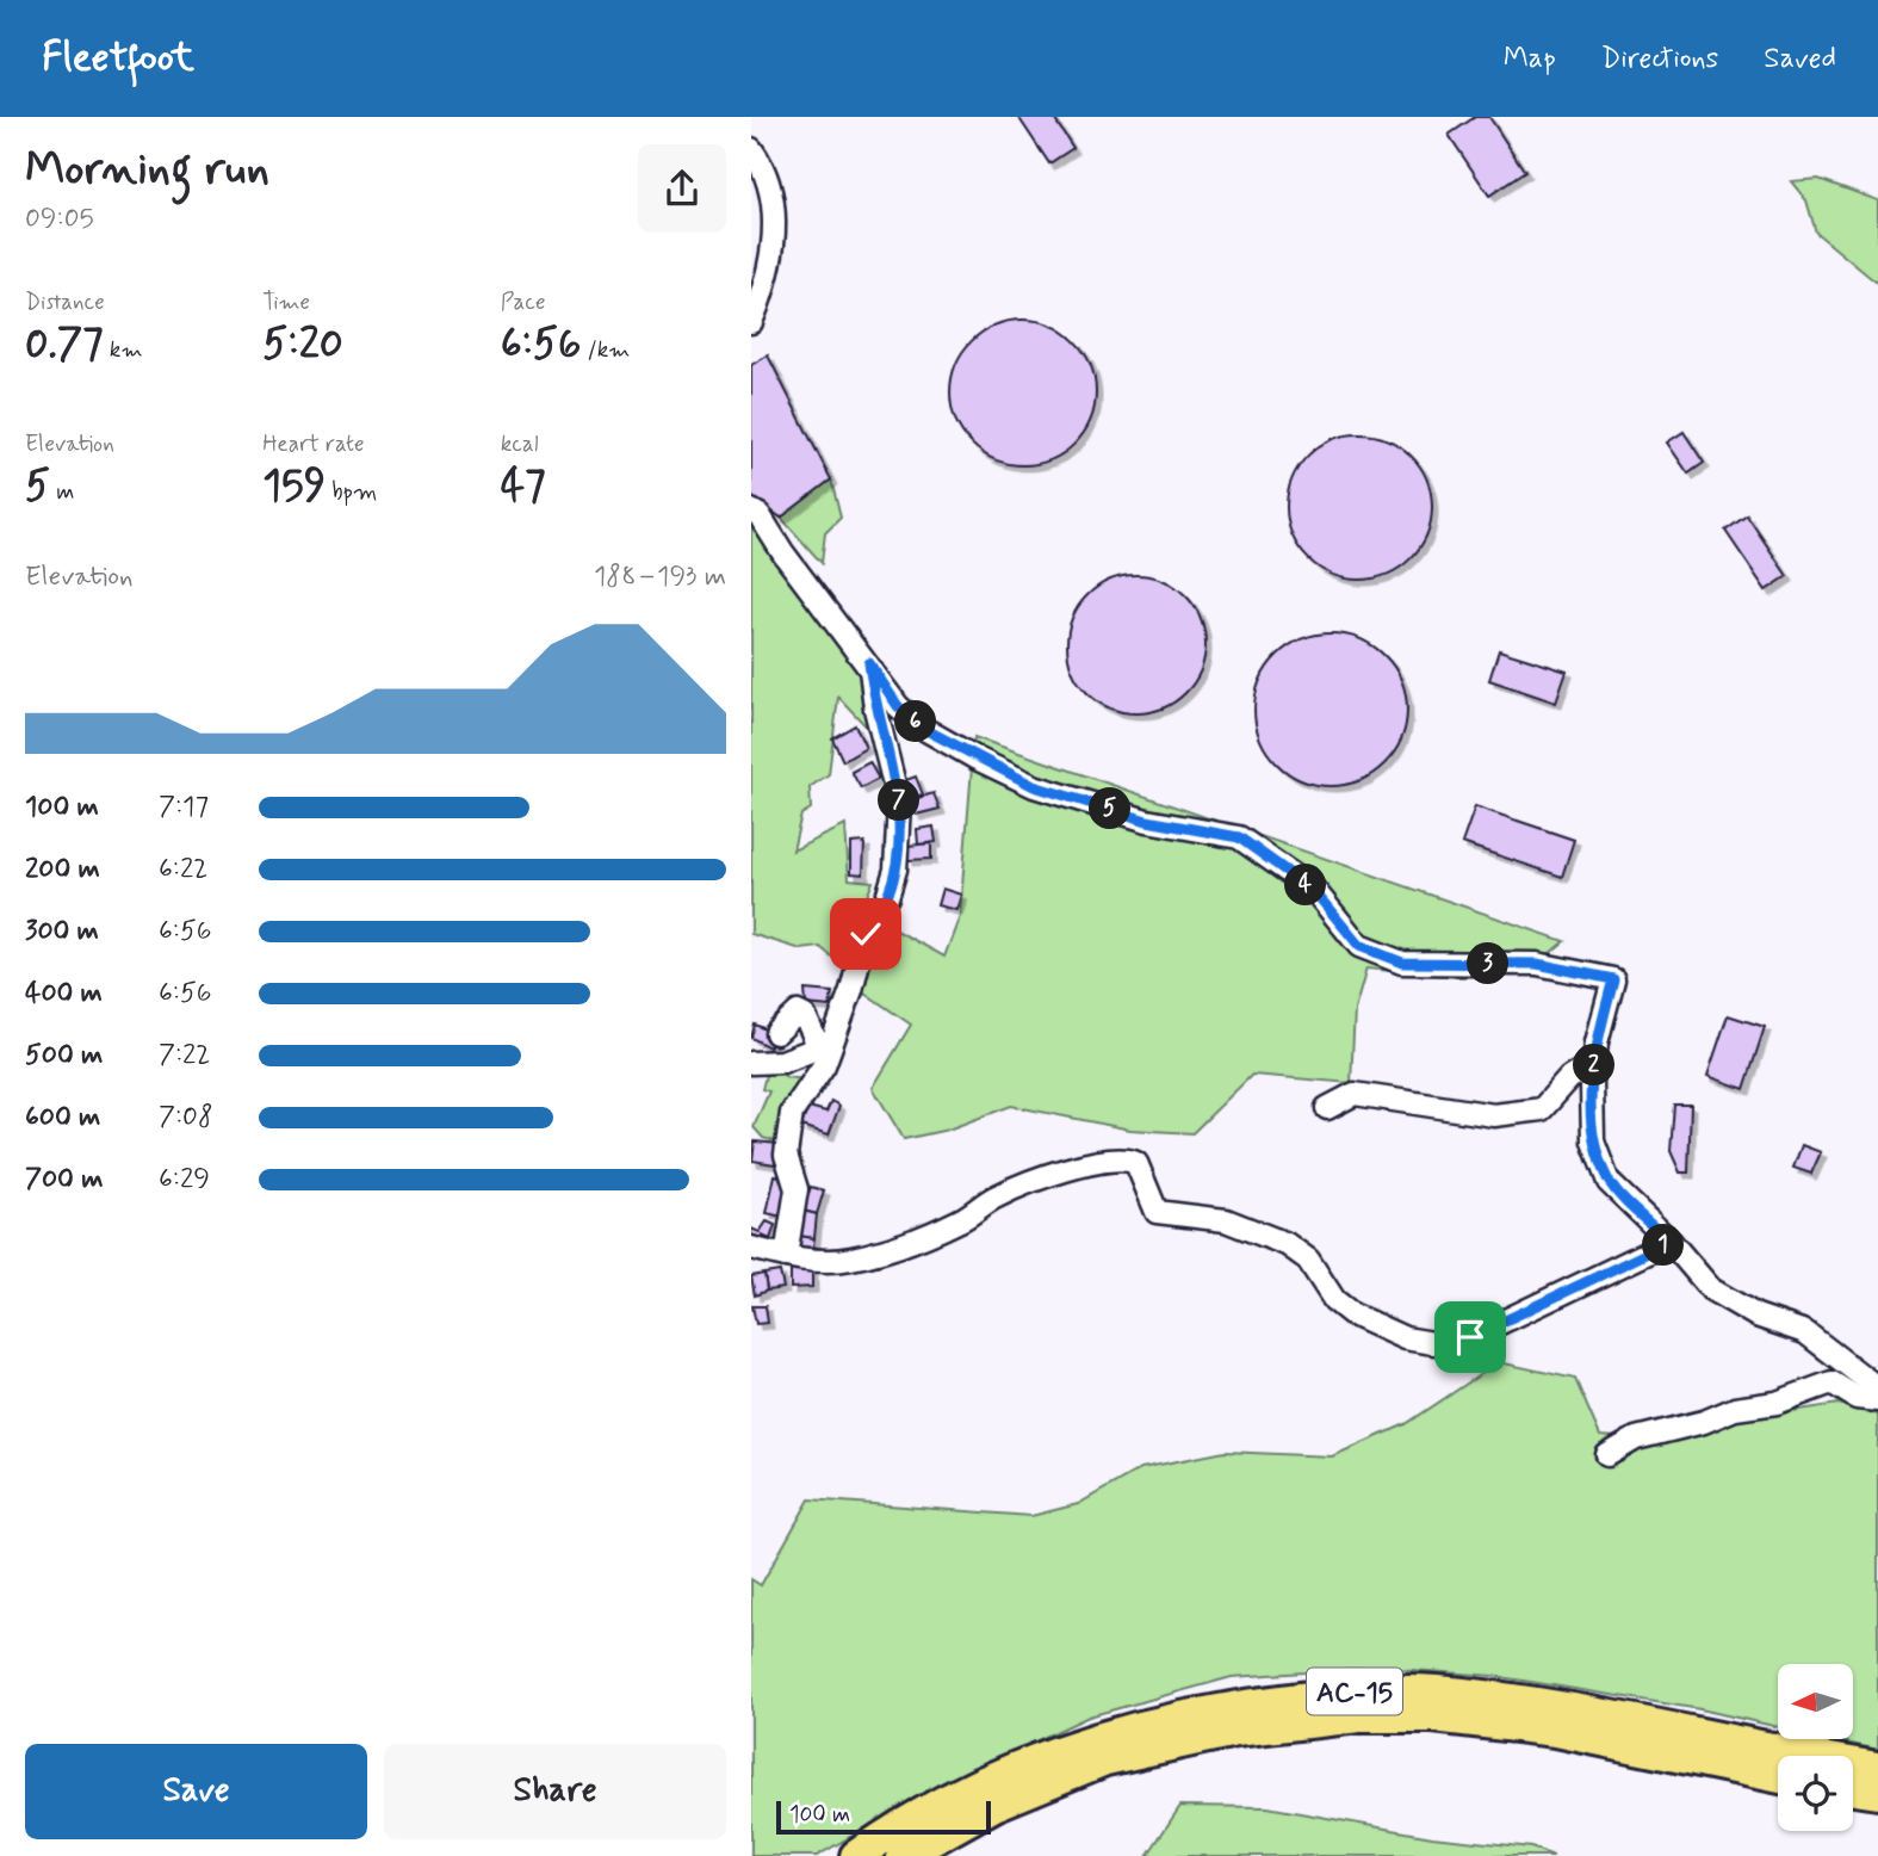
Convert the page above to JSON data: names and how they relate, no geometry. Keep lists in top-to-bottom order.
{
  "streets": {
    "highway": ["AC-15"]
  },
  "scale_bar": "100 m",
  "north": "left",
  "page": {
    "header": "Fleetfoot",
    "nav": ["Map", "Directions", "Saved"],
    "heading": ["Morning run", "09:05"],
    "stats": [
      ["Distance", "0.77 km"],
      ["Time", "5:20"],
      ["Pace", "6:56 /km"],
      ["Elevation", "5 m"],
      ["Heart rate", "159 bpm"],
      ["kcal", "47"]
    ],
    "chart": ["Elevation", "188–193 m"],
    "pins": [
      "6",
      "7",
      "5",
      "4",
      "3",
      "2",
      "1"
    ],
    "list": [
      {
        "name": "100 m",
        "note": "7:17"
      },
      {
        "name": "200 m",
        "note": "6:22"
      },
      {
        "name": "300 m",
        "note": "6:56"
      },
      {
        "name": "400 m",
        "note": "6:56"
      },
      {
        "name": "500 m",
        "note": "7:22"
      },
      {
        "name": "600 m",
        "note": "7:08"
      },
      {
        "name": "700 m",
        "note": "6:29"
      }
    ],
    "buttons": ["Save", "Share"],
    "scale": "100 m"
  }
}
